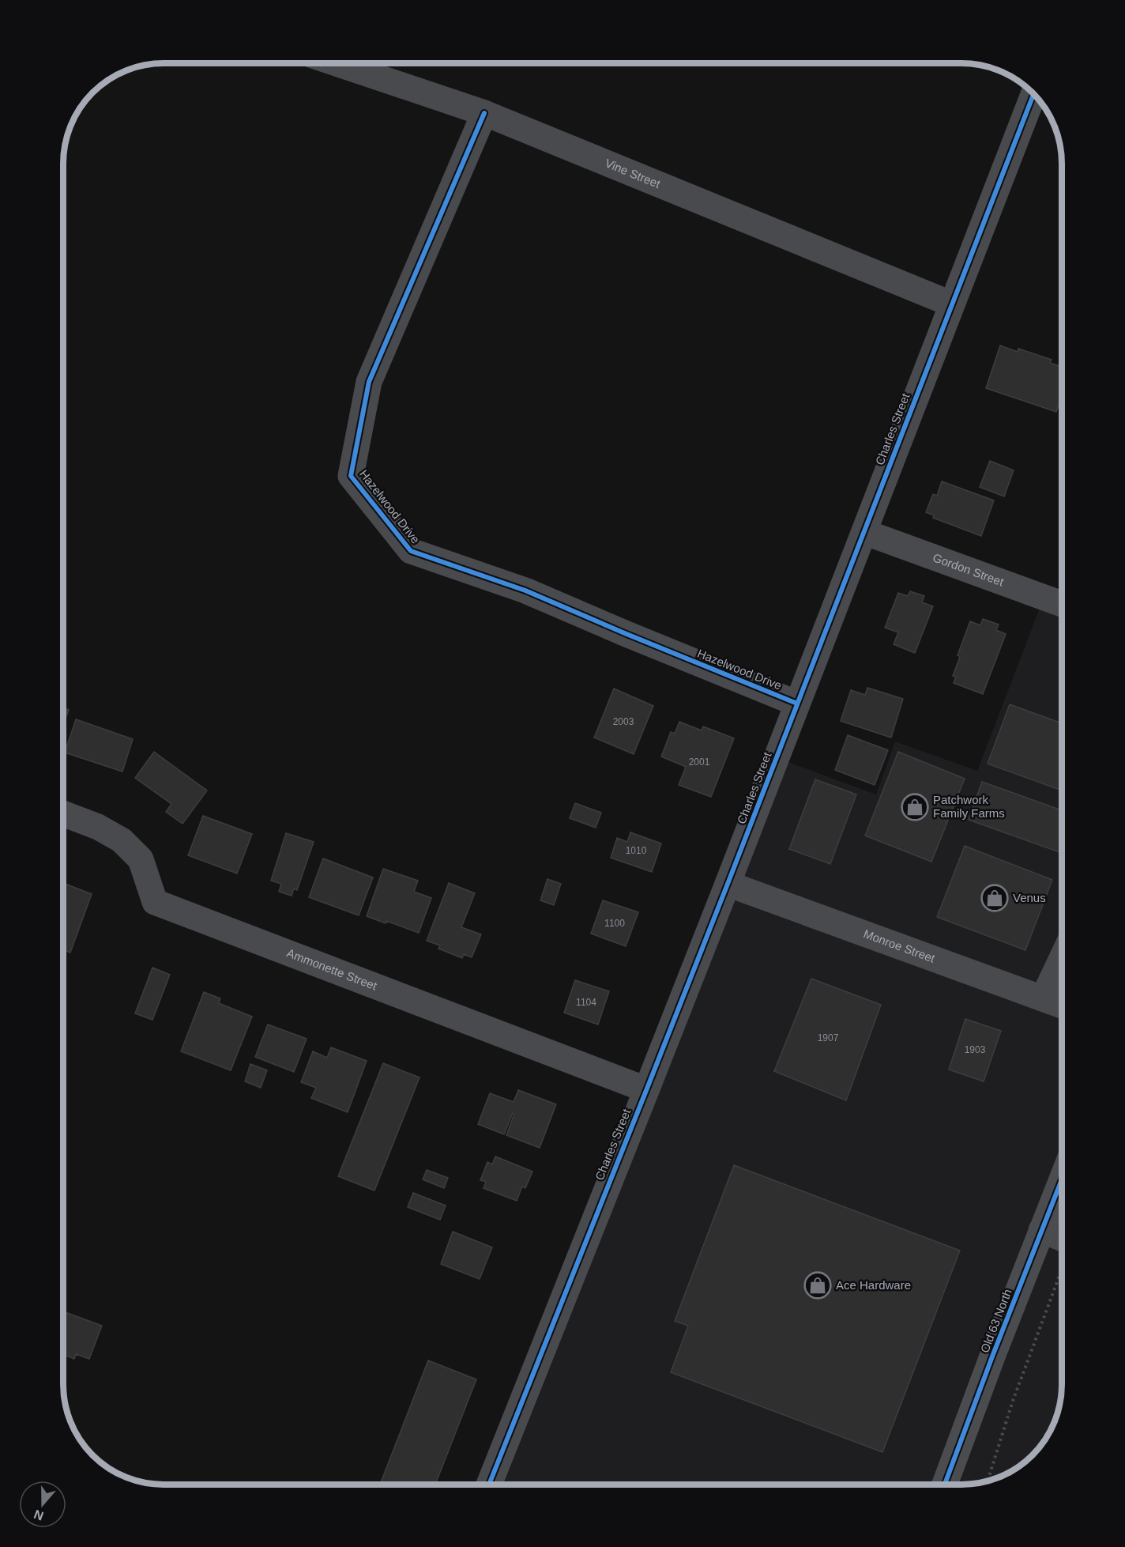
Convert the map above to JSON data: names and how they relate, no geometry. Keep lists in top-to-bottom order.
{
  "streets": {
    "main road": ["Old 63 North"],
    "street": [
      "Vine Street",
      "Charles Street",
      "Hazelwood Drive",
      "Gordon Street",
      "Monroe Street",
      "Ammonette Street"
    ]
  },
  "crossings": [
    ["Vine Street", "Charles Street"],
    ["Vine Street", "Hazelwood Drive"],
    ["Charles Street", "Hazelwood Drive"],
    ["Charles Street", "Gordon Street"],
    ["Charles Street", "Monroe Street"],
    ["Charles Street", "Ammonette Street"]
  ],
  "places": {
    "shop": ["Patchwork Family Farms", "Venus", "Ace Hardware"]
  },
  "house_numbers": [
    "2003",
    "2001",
    "1010",
    "1100",
    "1104",
    "1907",
    "1903"
  ],
  "north": "bottom"
}
